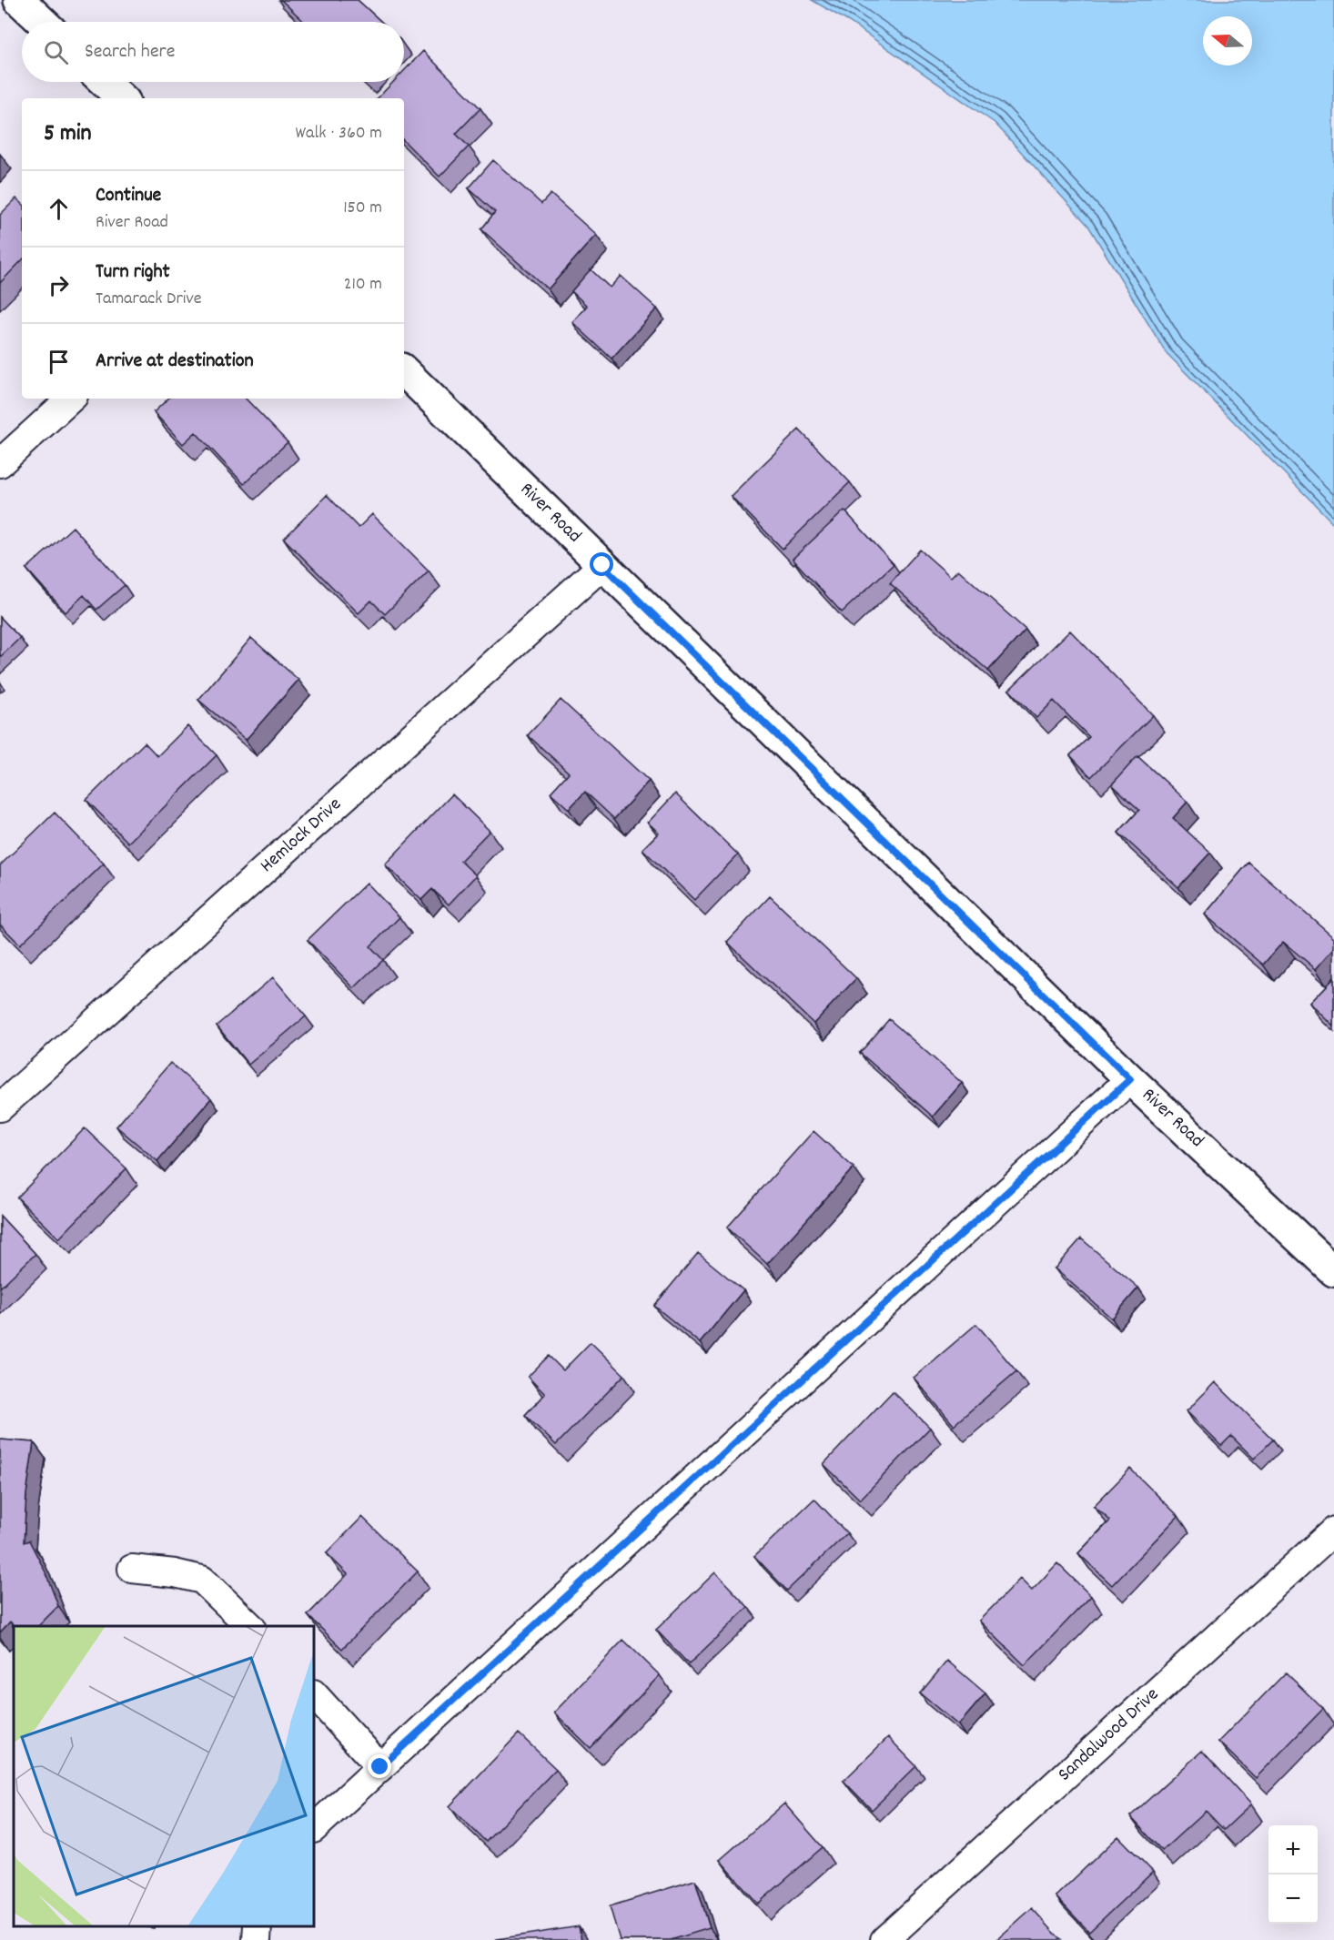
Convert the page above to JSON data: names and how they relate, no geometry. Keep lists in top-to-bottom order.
{
  "streets": {
    "street": ["River Road", "Hemlock Drive", "Sandalwood Drive"]
  },
  "crossings": [
    ["River Road", "Hemlock Drive"]
  ],
  "north": "left",
  "page": {
    "search": "Search here",
    "heading": ["5 min", "Walk · 360 m"],
    "list": [
      ["Continue", "River Road", "150 m"],
      ["Turn right", "Tamarack Drive", "210 m"],
      "Arrive at destination"
    ],
    "map_buttons": ["+", "−"]
  }
}
